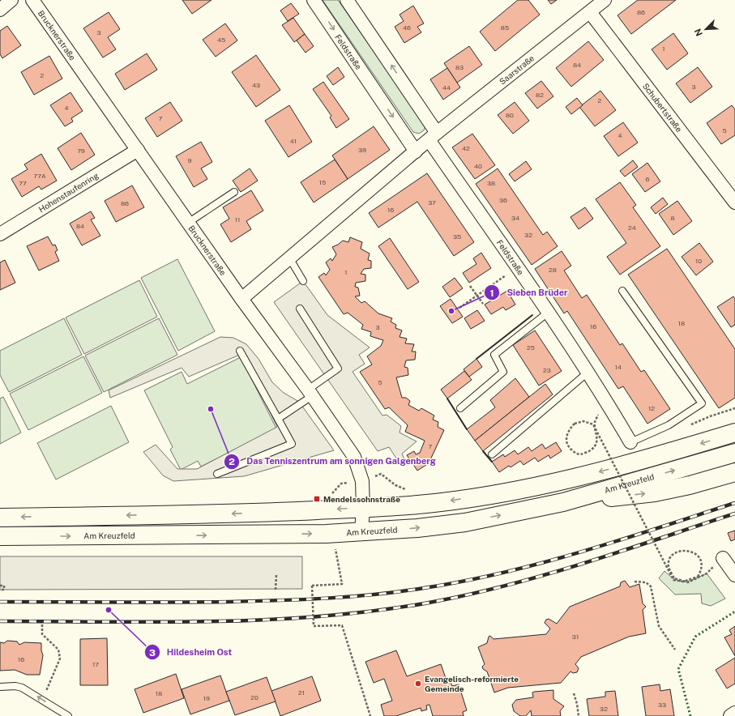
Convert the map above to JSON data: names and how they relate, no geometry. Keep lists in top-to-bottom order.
{
  "streets": {
    "main road": ["Am Kreuzfeld"],
    "street": [
      "Brucknerstraße",
      "Feldstraße",
      "Saarstraße",
      "Schubertstraße",
      "Hohenstaufenring"
    ]
  },
  "crossings": [
    ["Brucknerstraße", "Hohenstaufenring"],
    ["Feldstraße", "Saarstraße"],
    ["Saarstraße", "Schubertstraße"]
  ],
  "places": {
    "other": [
      "Sieben Brüder",
      "Das Tenniszentrum am sonnigen Galgenberg",
      "Hildesheim Ost",
      "Evangelisch-reformierte Gemeinde"
    ],
    "transit": ["Mendelssohnstraße"]
  },
  "house_numbers": [
    "86",
    "46",
    "85",
    "3",
    "45",
    "1",
    "84",
    "83",
    "2",
    "43",
    "3",
    "44",
    "82",
    "2",
    "4",
    "80",
    "7",
    "5",
    "4",
    "41",
    "42",
    "39",
    "79",
    "9",
    "40",
    "77A",
    "6",
    "15",
    "77",
    "38",
    "36",
    "37",
    "86",
    "16",
    "34",
    "8",
    "11",
    "84",
    "24",
    "32",
    "35",
    "10",
    "28",
    "1",
    "18",
    "16",
    "3",
    "25",
    "14",
    "23",
    "5",
    "12",
    "7",
    "31",
    "16",
    "17",
    "21",
    "18",
    "20",
    "19",
    "33",
    "32"
  ],
  "north": "bottom left"
}
